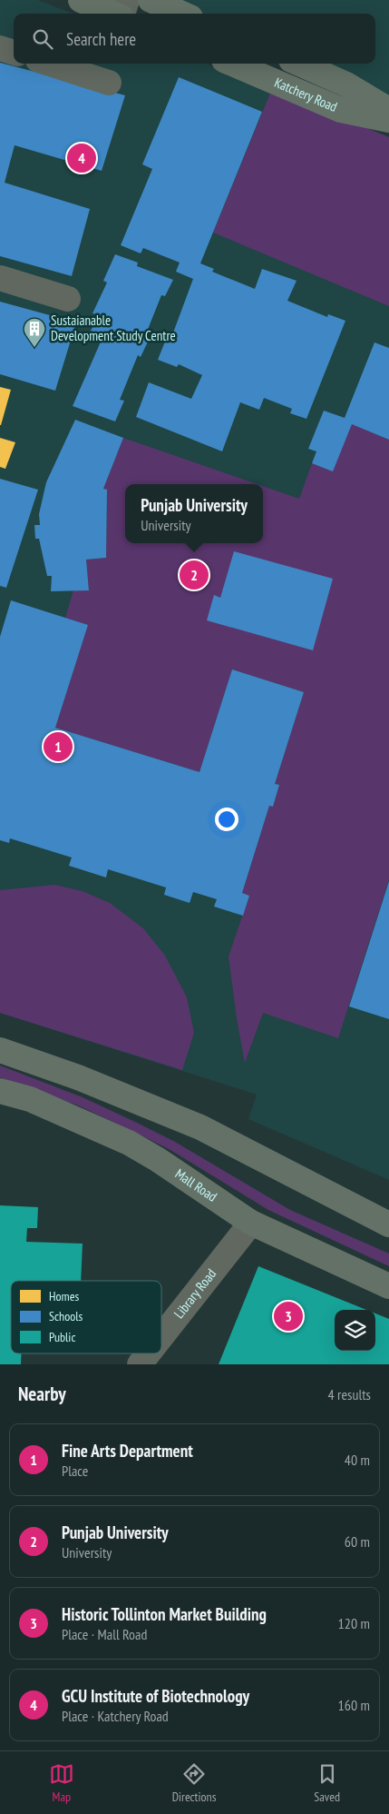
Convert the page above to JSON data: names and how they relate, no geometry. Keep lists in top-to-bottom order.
{
  "streets": {
    "main road": ["Katchery Road", "Mall Road"],
    "street": ["Library Road"]
  },
  "crossings": [
    ["Mall Road", "Library Road"]
  ],
  "places": {
    "building": ["Sustaianable Development Study Centre"]
  },
  "legend": ["Homes", "Schools", "Public"],
  "page": {
    "search": "Search here",
    "pins": [
      "4",
      "2",
      "1",
      "3"
    ],
    "popup": ["Punjab University", "University"],
    "heading": ["Nearby", "4 results"],
    "list": [
      {
        "mark": "1",
        "name": "Fine Arts Department",
        "note": "Place",
        "value": "40 m"
      },
      {
        "mark": "2",
        "name": "Punjab University",
        "note": "University",
        "value": "60 m"
      },
      {
        "mark": "3",
        "name": "Historic Tollinton Market Building",
        "note": "Place · Mall Road",
        "value": "120 m"
      },
      {
        "mark": "4",
        "name": "GCU Institute of Biotechnology",
        "note": "Place · Katchery Road",
        "value": "160 m"
      }
    ],
    "nav": ["Map", "Directions", "Saved"]
  }
}
